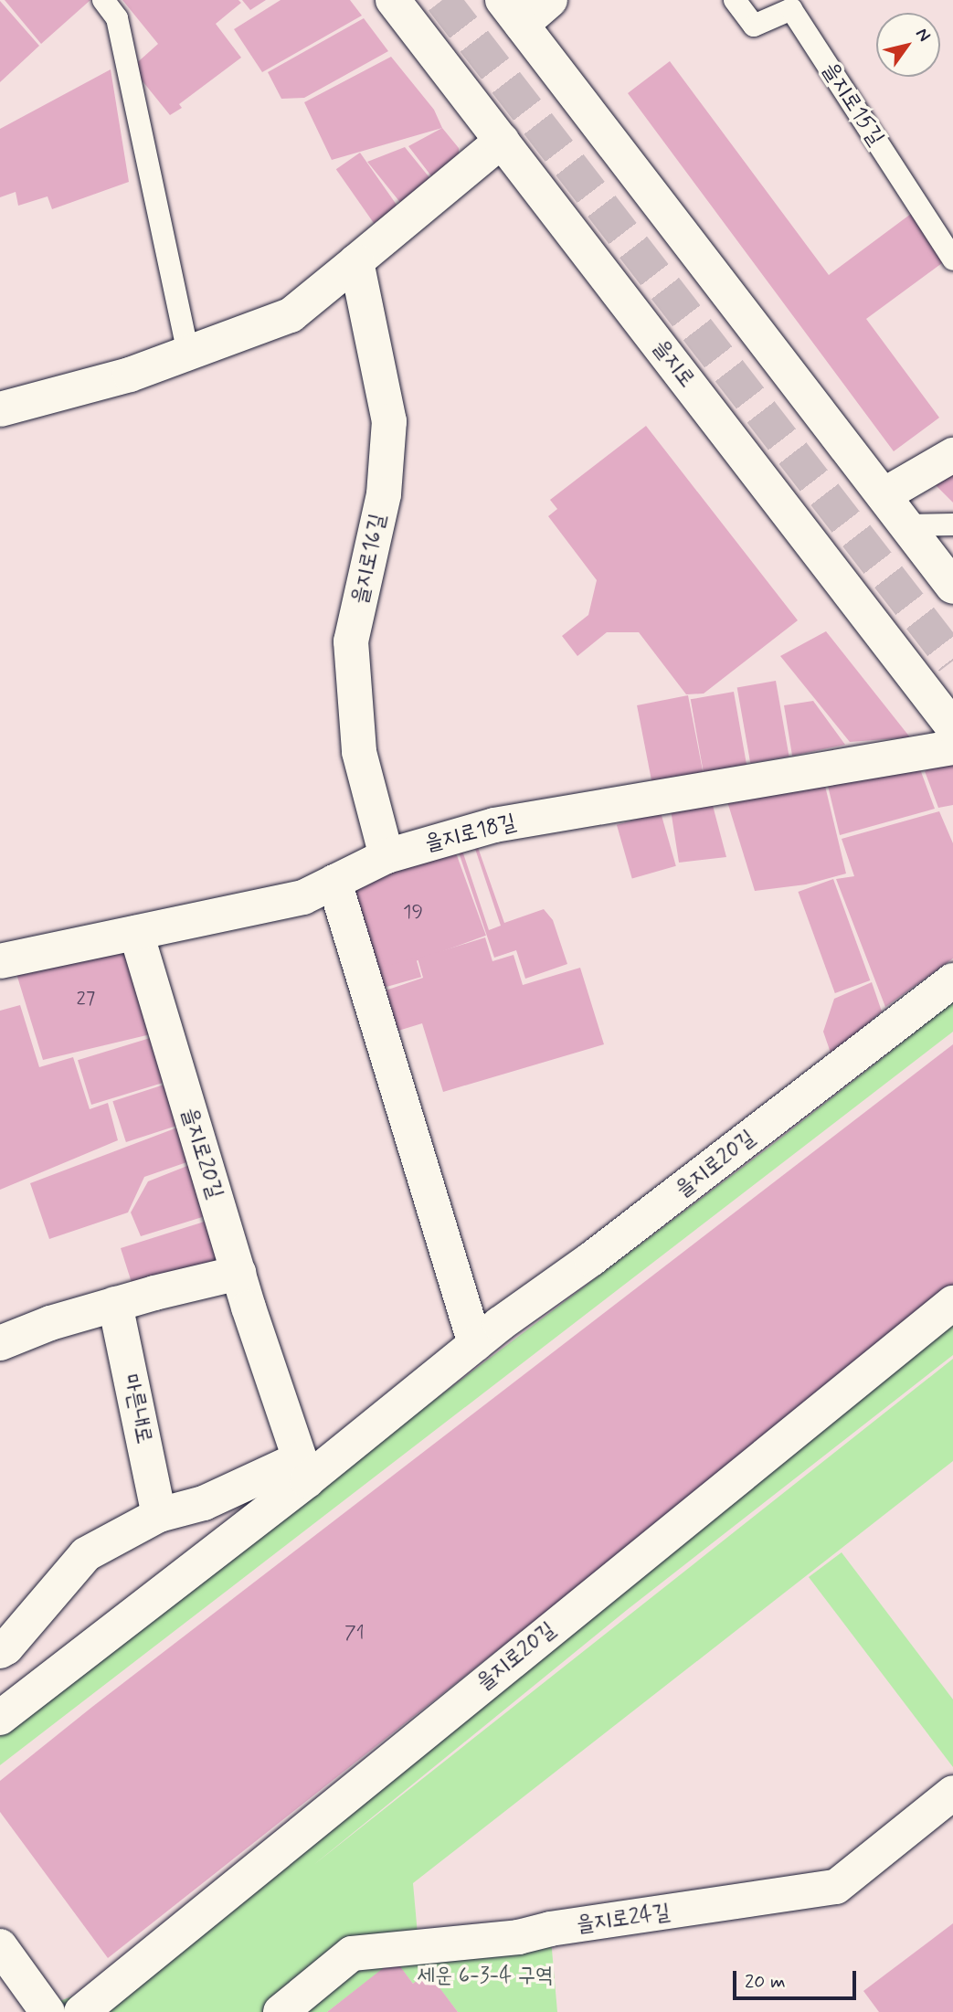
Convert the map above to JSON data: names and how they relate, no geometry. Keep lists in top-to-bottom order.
{
  "streets": {
    "street": [
      "을지로",
      "을지로16길",
      "을지로18길",
      "을지로20길",
      "마른내로",
      "을지로24길"
    ],
    "lane": ["을지로15길"]
  },
  "crossings": [
    ["을지로16길", "을지로18길"],
    ["을지로18길", "을지로20길"]
  ],
  "parks": ["세운 6-3-4 구역"],
  "house_numbers": ["19", "27", "71"],
  "scale_bar": "20 m",
  "north": "top right"
}
